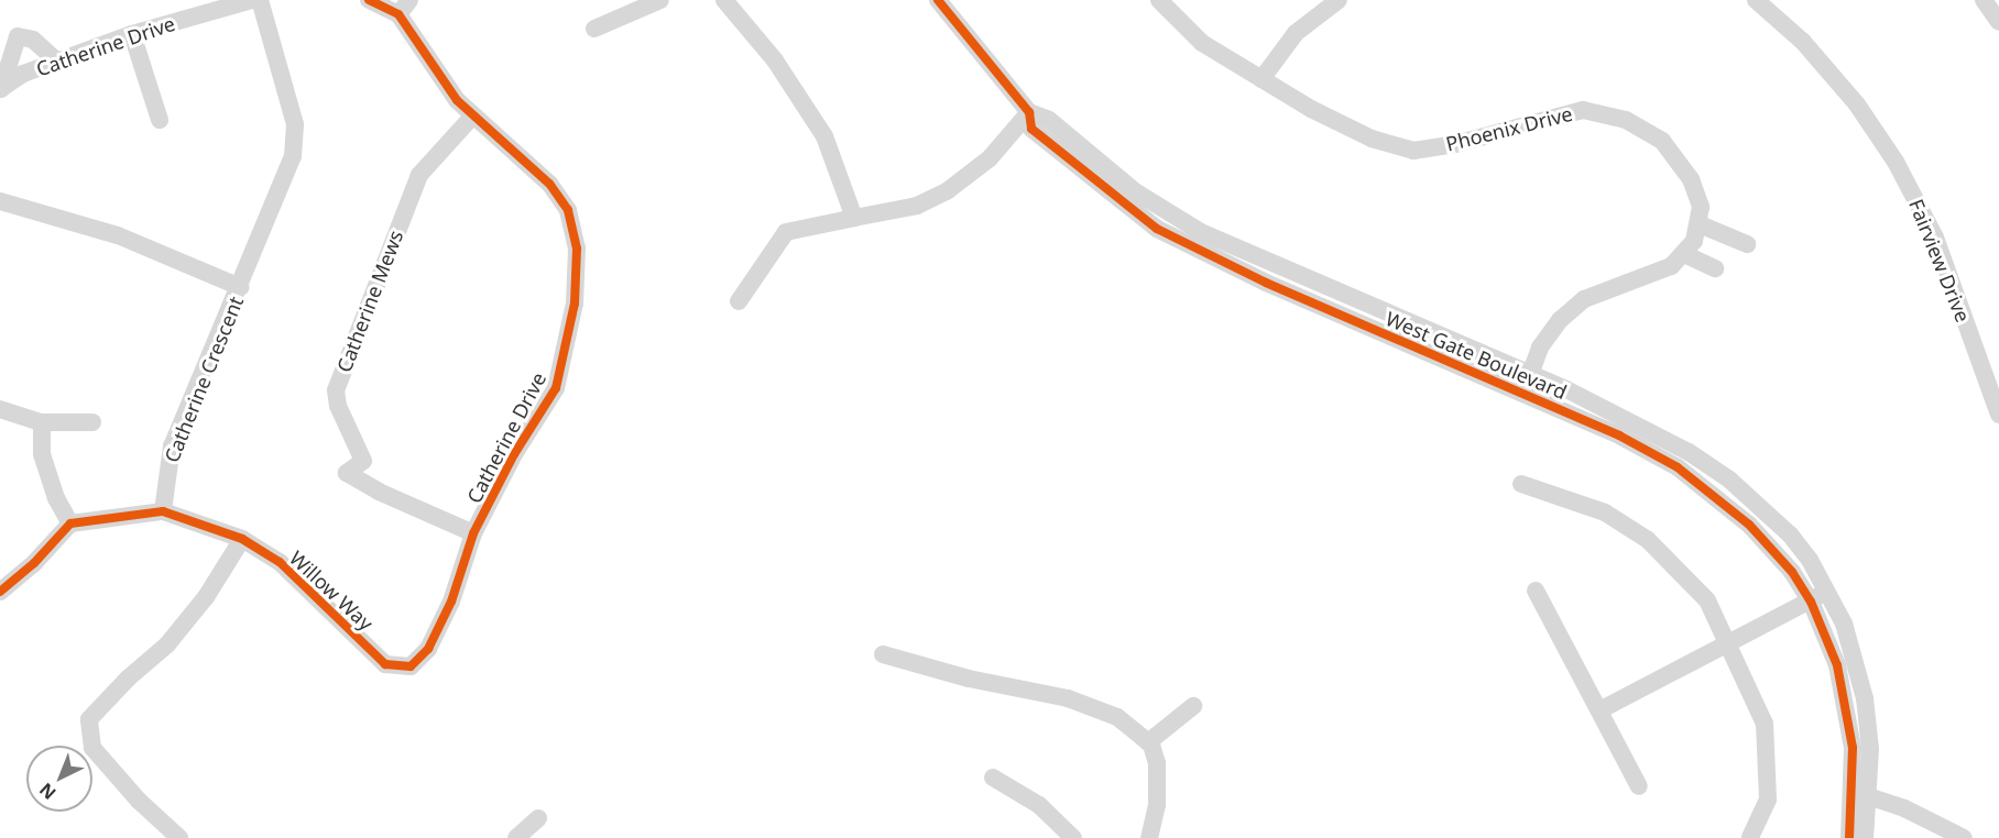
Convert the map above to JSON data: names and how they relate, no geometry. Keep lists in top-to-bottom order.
{
  "streets": {
    "street": [
      "Catherine Drive",
      "Phoenix Drive",
      "Fairview Drive",
      "Catherine Mews",
      "West Gate Boulevard",
      "Catherine Crescent",
      "Willow Way"
    ]
  },
  "crossings": [
    ["Catherine Drive", "Catherine Mews"],
    ["Catherine Drive", "Willow Way"],
    ["Catherine Crescent", "Willow Way"]
  ],
  "north": "bottom left"
}
